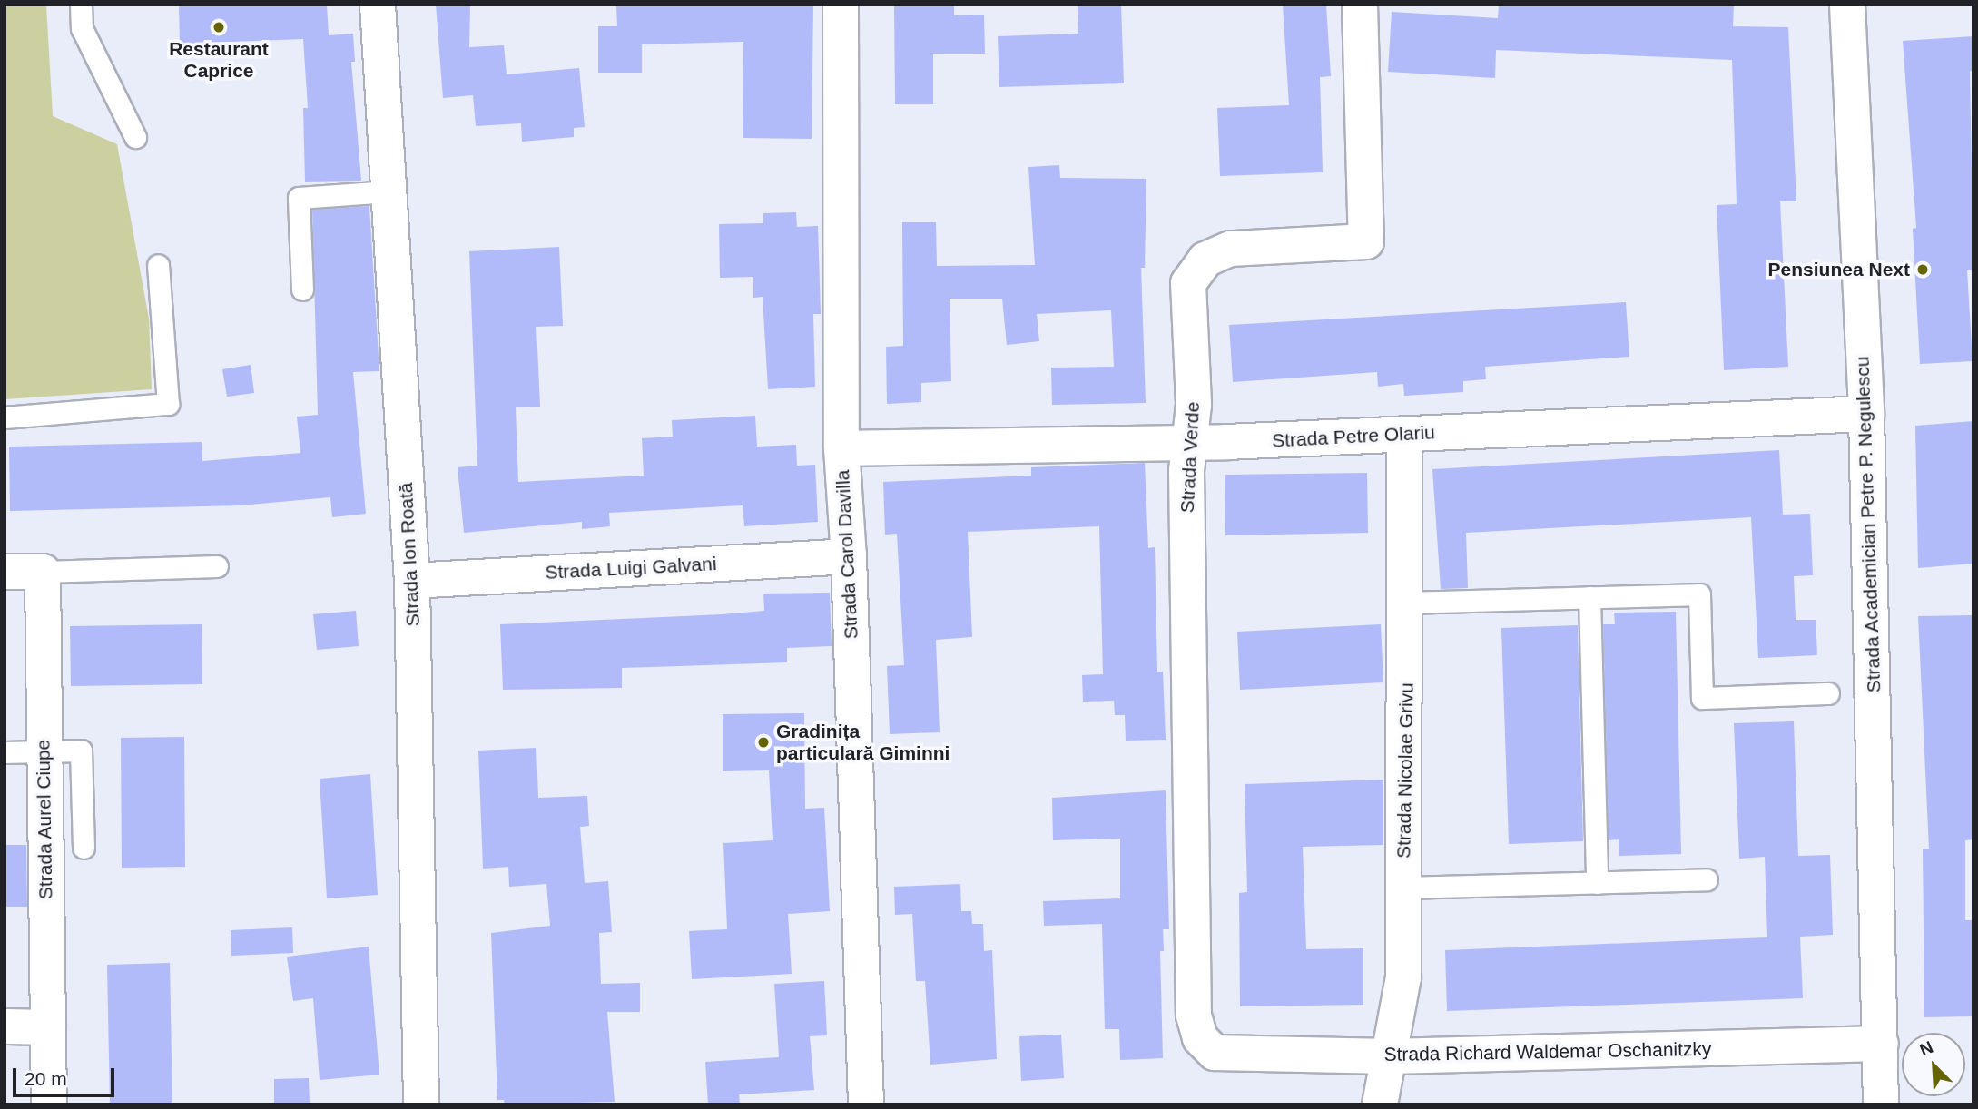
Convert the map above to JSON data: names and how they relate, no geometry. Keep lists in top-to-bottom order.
{
  "streets": {
    "street": [
      "Strada Petre Olariu",
      "Strada Verde",
      "Strada Academician Petre P. Negulescu",
      "Strada Ion Roată",
      "Strada Carol Davilla",
      "Strada Luigi Galvani",
      "Strada Nicolae Grivu",
      "Strada Aurel Ciupe",
      "Strada Richard Waldemar Oschanitzky"
    ]
  },
  "crossings": [
    ["Strada Petre Olariu", "Strada Verde"],
    ["Strada Petre Olariu", "Strada Academician Petre P. Negulescu"],
    ["Strada Petre Olariu", "Strada Carol Davilla"],
    ["Strada Petre Olariu", "Strada Nicolae Grivu"],
    ["Strada Verde", "Strada Richard Waldemar Oschanitzky"],
    ["Strada Academician Petre P. Negulescu", "Strada Richard Waldemar Oschanitzky"],
    ["Strada Ion Roată", "Strada Luigi Galvani"],
    ["Strada Carol Davilla", "Strada Luigi Galvani"],
    ["Strada Nicolae Grivu", "Strada Richard Waldemar Oschanitzky"]
  ],
  "places": ["Restaurant Caprice", "Pensiunea Next", "Gradinița particulară Giminni"],
  "scale_bar": "20 m",
  "north": "top left"
}
